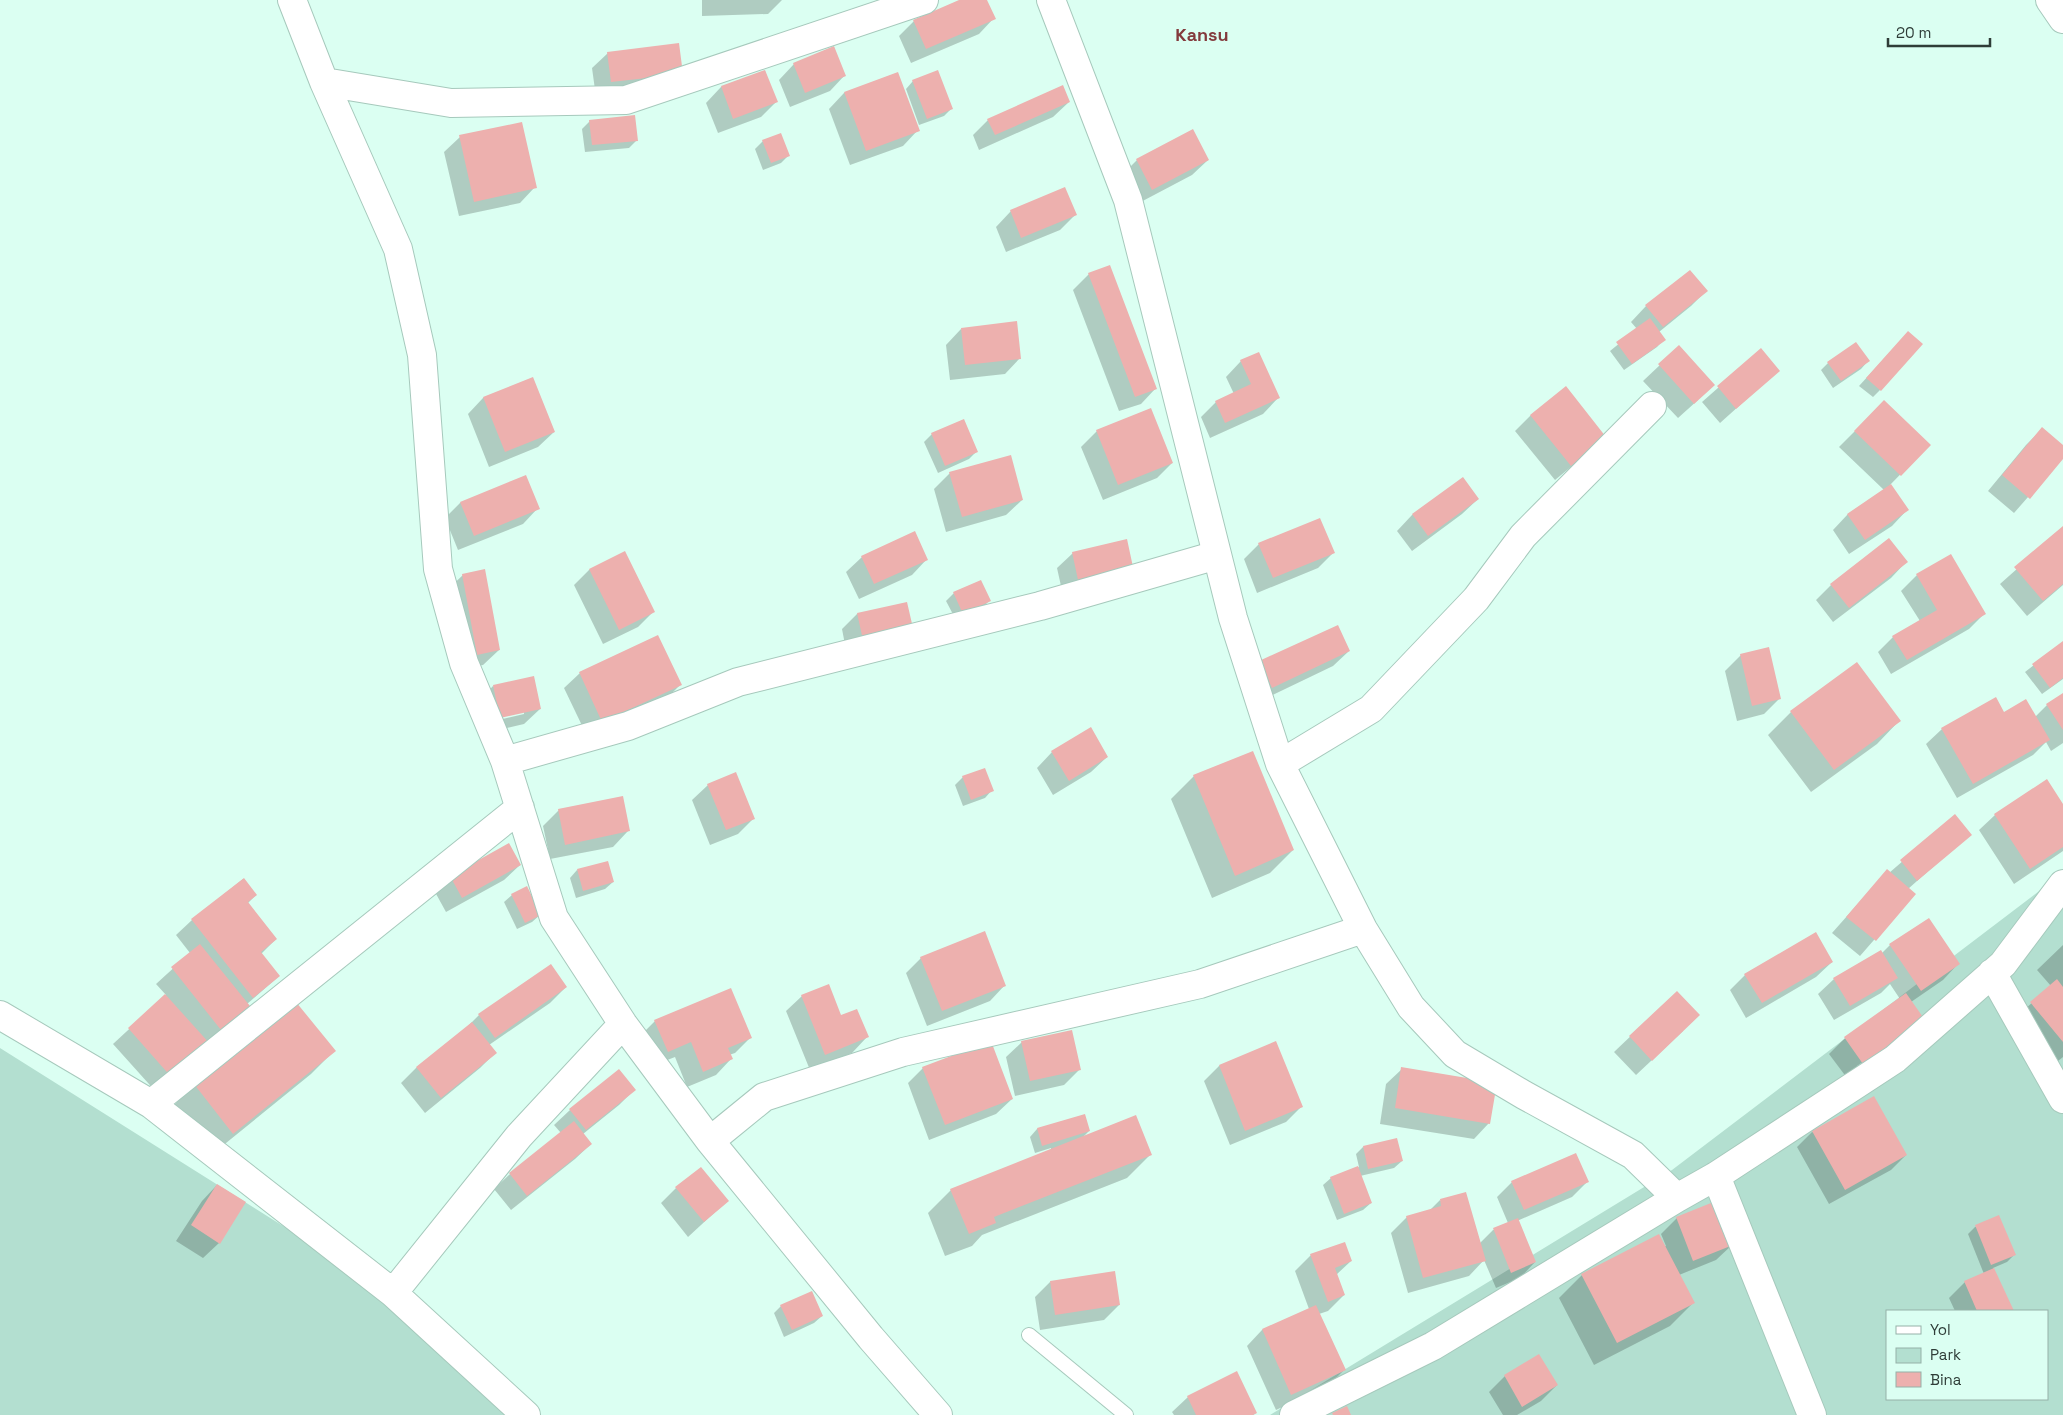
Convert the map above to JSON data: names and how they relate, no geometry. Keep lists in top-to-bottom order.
{
  "districts": ["Kansu"],
  "legend": ["Yol", "Park", "Bina"],
  "scale_bar": "20 m"
}
